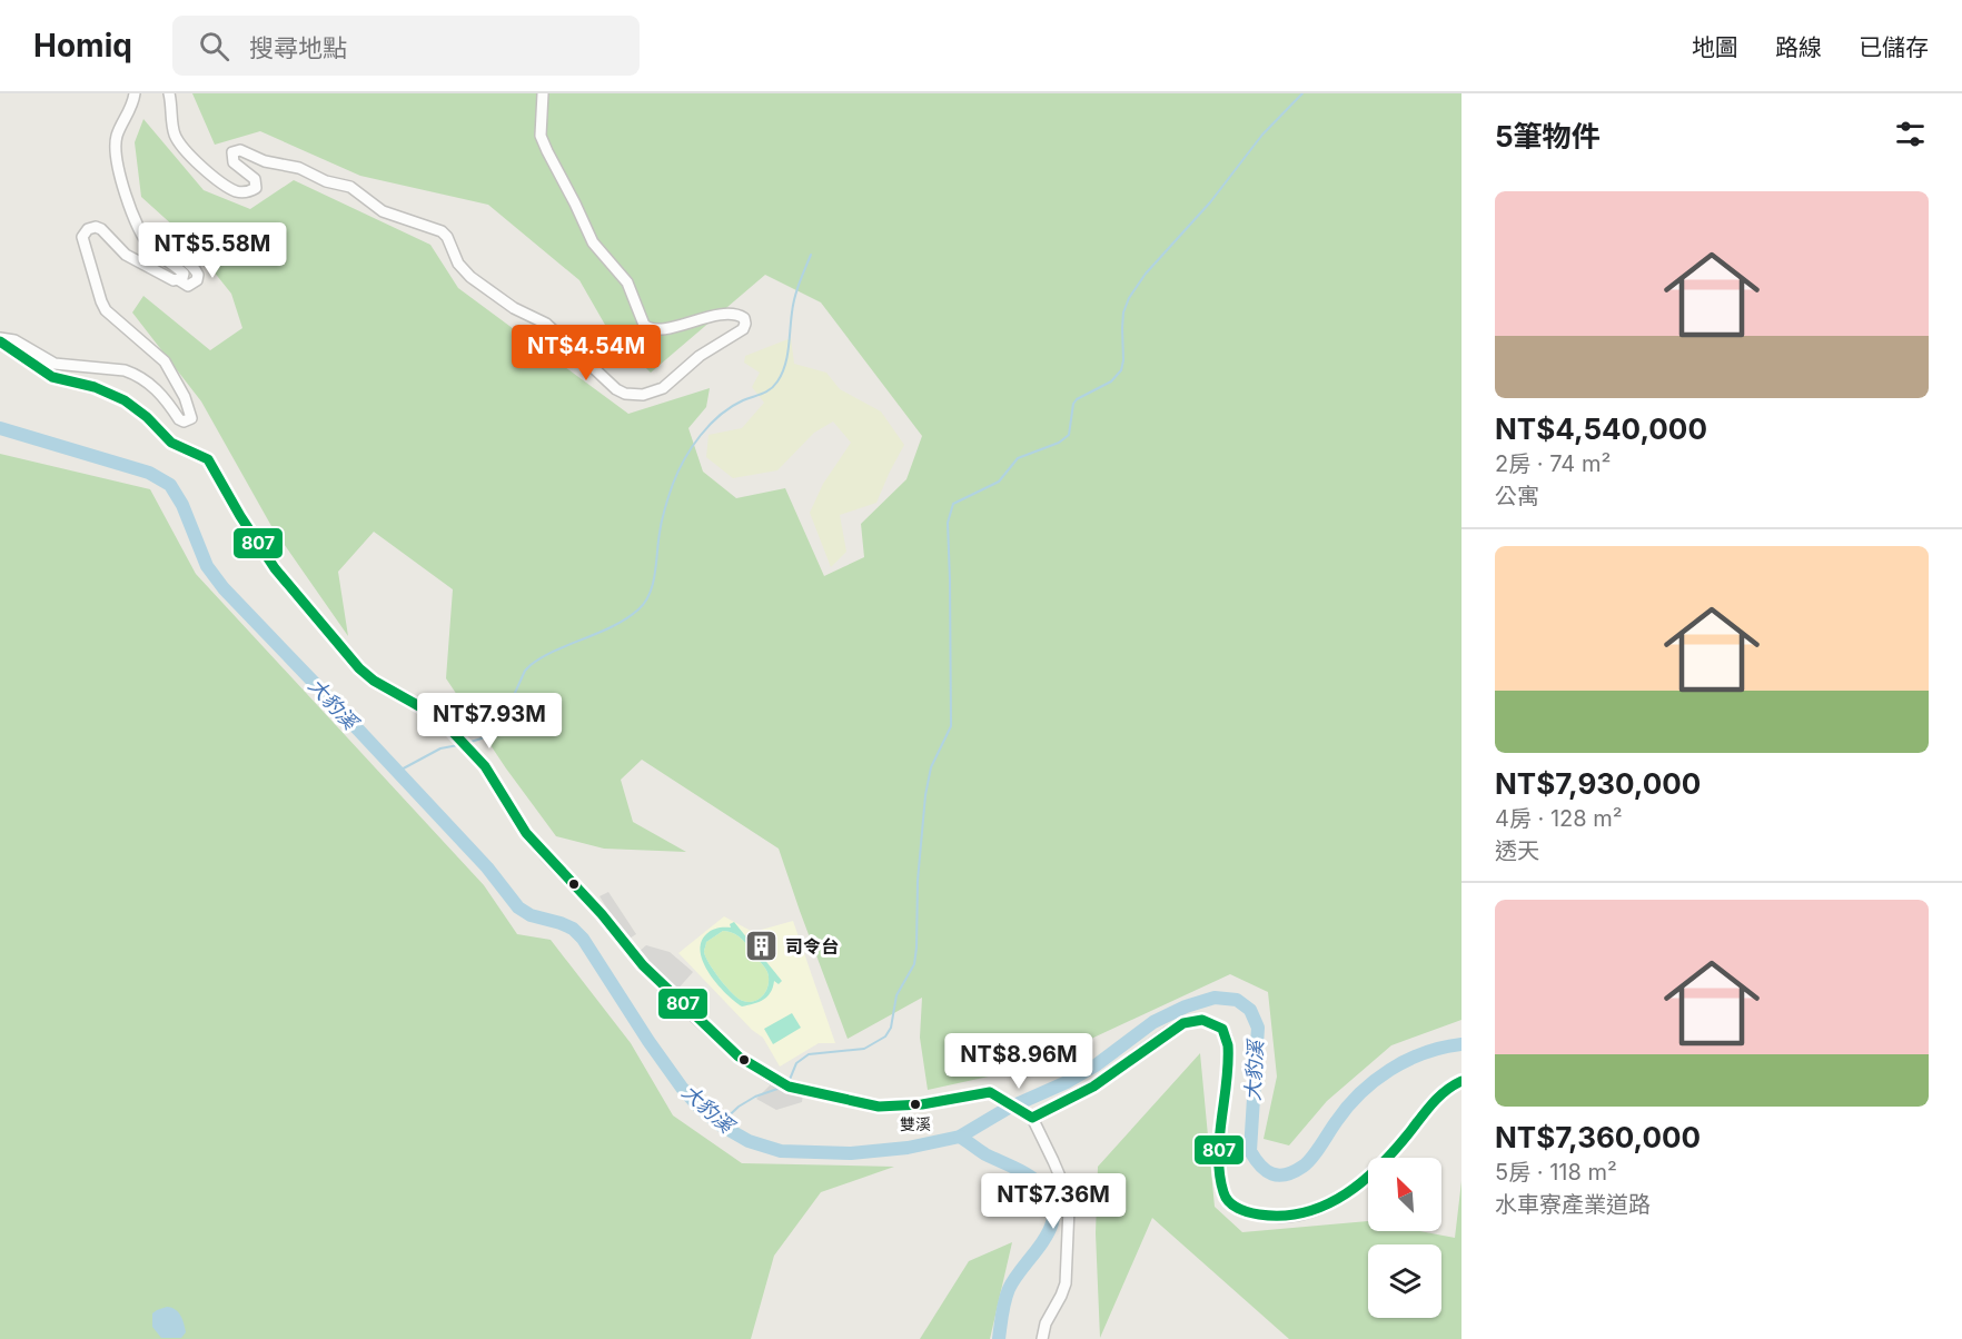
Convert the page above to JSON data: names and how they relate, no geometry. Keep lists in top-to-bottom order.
{
  "water": ["大豹溪"],
  "places": {
    "building": ["司令台"],
    "other": ["雙溪"]
  },
  "lines": ["transit line 807"],
  "north": "top left",
  "page": {
    "header": "Homiq",
    "search": "搜尋地點",
    "nav": ["地圖", "路線", "已儲存"],
    "heading": "5筆物件",
    "list": [
      {
        "name": "NT$4,540,000",
        "note": "2房 · 74 m² · 公寓"
      },
      {
        "name": "NT$7,930,000",
        "note": "4房 · 128 m² · 透天"
      },
      {
        "name": "NT$7,360,000",
        "note": "5房 · 118 m² · 水車寮產業道路"
      }
    ],
    "price": [
      "NT$5.58M",
      "NT$4.54M",
      "NT$7.93M",
      "NT$8.96M",
      "NT$7.36M"
    ]
  }
}
